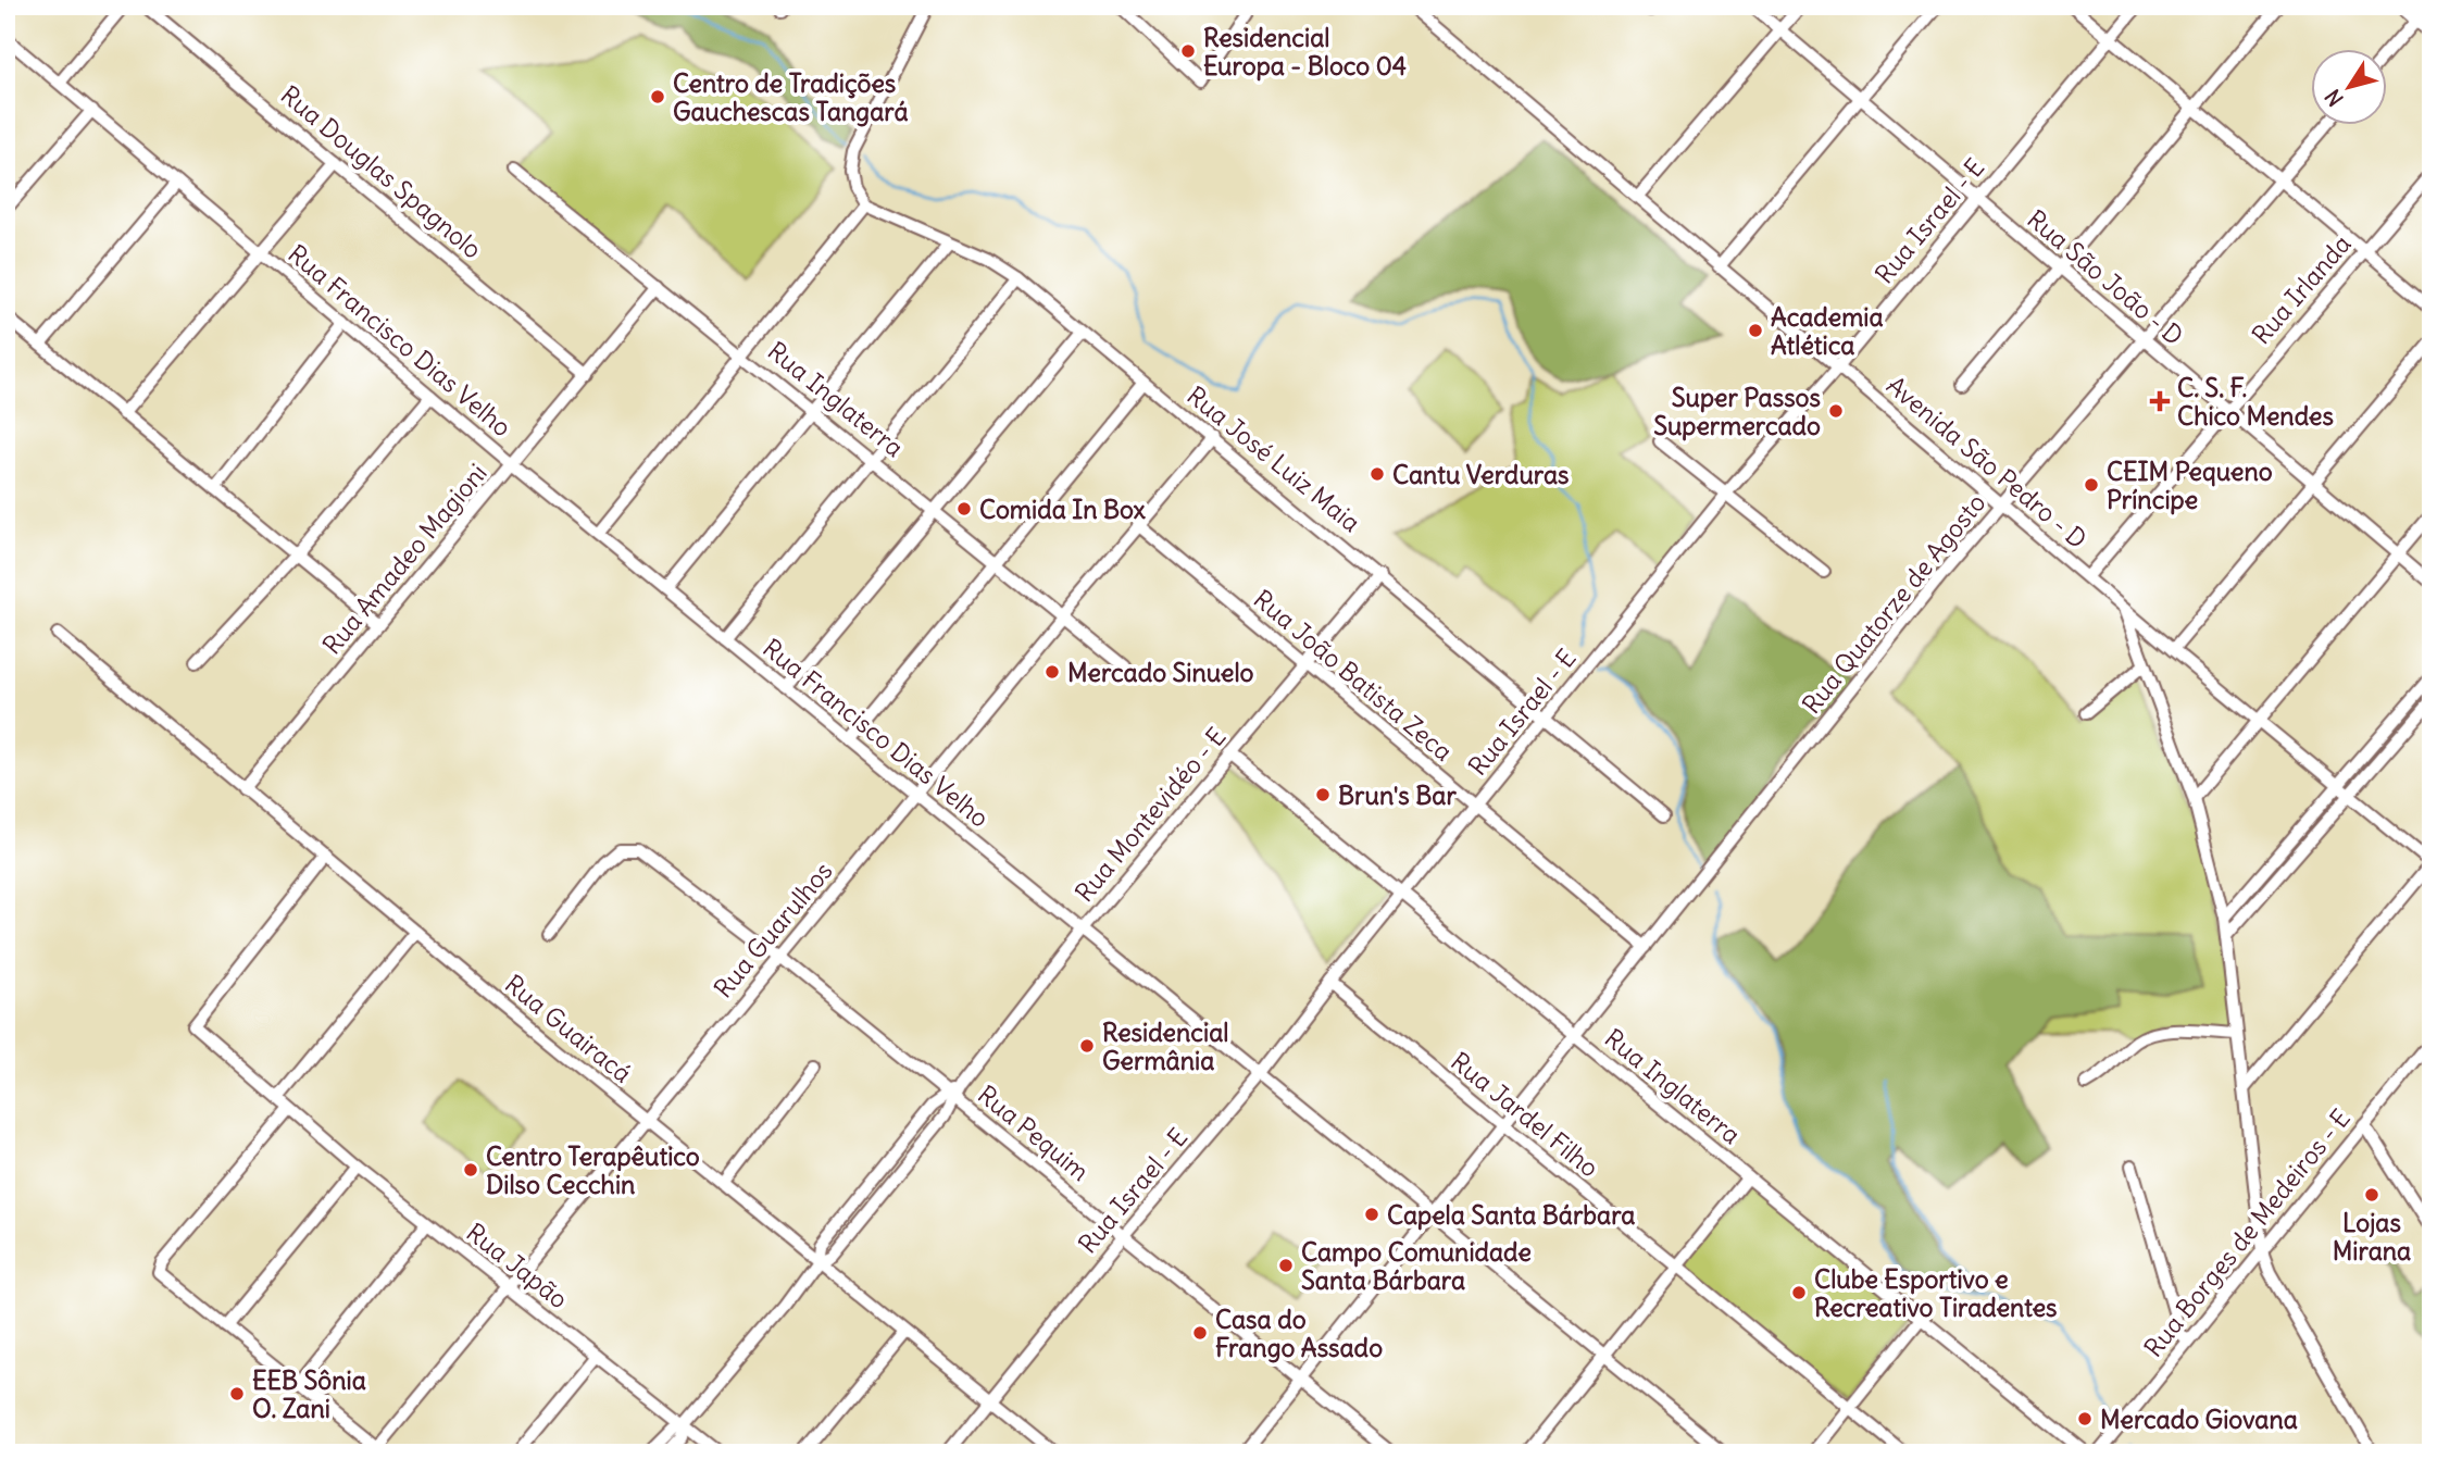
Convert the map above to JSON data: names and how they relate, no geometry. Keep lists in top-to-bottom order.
{
  "streets": {
    "street": [
      "Rua Douglas Spagnolo",
      "Rua Israel - E",
      "Rua São João - D",
      "Rua Irlanda",
      "Rua Francisco Dias Velho",
      "Rua Inglaterra",
      "Rua José Luiz Maia",
      "Avenida São Pedro - D",
      "Rua Amadeo Magioni",
      "Rua Quatorze de Agosto",
      "Rua João Batista Zeca",
      "Rua Montevidéo - E",
      "Rua Guarulhos",
      "Rua Guairacá",
      "Rua Jardel Filho",
      "Rua Pequim",
      "Rua Borges de Medeiros - E",
      "Rua Japão"
    ]
  },
  "crossings": [
    ["Rua Douglas Spagnolo", "Rua Amadeo Magioni"],
    ["Rua Israel - E", "Rua São João - D"],
    ["Rua Israel - E", "Rua Francisco Dias Velho"],
    ["Rua Israel - E", "Rua Inglaterra"],
    ["Rua Israel - E", "Rua José Luiz Maia"],
    ["Rua Israel - E", "Avenida São Pedro - D"],
    ["Rua Israel - E", "Rua João Batista Zeca"],
    ["Rua Israel - E", "Rua Guairacá"],
    ["Rua Israel - E", "Rua Jardel Filho"],
    ["Rua Israel - E", "Rua Pequim"],
    ["Rua São João - D", "Rua Irlanda"],
    ["Rua São João - D", "Rua Quatorze de Agosto"],
    ["Rua Irlanda", "Avenida São Pedro - D"],
    ["Rua Francisco Dias Velho", "Rua Amadeo Magioni"],
    ["Rua Francisco Dias Velho", "Rua Quatorze de Agosto"],
    ["Rua Francisco Dias Velho", "Rua Montevidéo - E"],
    ["Rua Francisco Dias Velho", "Rua Guarulhos"],
    ["Rua Inglaterra", "Rua Amadeo Magioni"],
    ["Rua Inglaterra", "Rua Quatorze de Agosto"],
    ["Rua Inglaterra", "Rua Montevidéo - E"],
    ["Rua Inglaterra", "Rua Guarulhos"],
    ["Rua José Luiz Maia", "Rua Montevidéo - E"],
    ["Rua José Luiz Maia", "Rua Guarulhos"],
    ["Avenida São Pedro - D", "Rua Quatorze de Agosto"],
    ["Rua Amadeo Magioni", "Rua Guairacá"],
    ["Rua Quatorze de Agosto", "Rua João Batista Zeca"],
    ["Rua Quatorze de Agosto", "Rua Jardel Filho"],
    ["Rua Quatorze de Agosto", "Rua Pequim"],
    ["Rua João Batista Zeca", "Rua Montevidéo - E"],
    ["Rua João Batista Zeca", "Rua Guarulhos"],
    ["Rua Montevidéo - E", "Rua Guairacá"],
    ["Rua Montevidéo - E", "Rua Pequim"],
    ["Rua Montevidéo - E", "Rua Japão"],
    ["Rua Guarulhos", "Rua Guairacá"],
    ["Rua Guarulhos", "Rua Pequim"],
    ["Rua Guarulhos", "Rua Japão"]
  ],
  "places": {
    "other": [
      "Residencial Europa - Bloco 04",
      "Centro de Tradições Gauchescas Tangará",
      "Academia Atlética",
      "Super Passos Supermercado",
      "Cantu Verduras",
      "CEIM Pequeno Príncipe",
      "Comida In Box",
      "Mercado Sinuelo",
      "Brun's Bar",
      "Residencial Germânia",
      "Centro Terapêutico Dilso Cecchin",
      "Lojas Mirana",
      "Capela Santa Bárbara",
      "Campo Comunidade Santa Bárbara",
      "Clube Esportivo e Recreativo Tiradentes",
      "Casa do Frango Assado",
      "EEB Sônia O. Zani",
      "Mercado Giovana"
    ],
    "health": ["C. S. F. Chico Mendes"]
  },
  "north": "bottom left"
}
